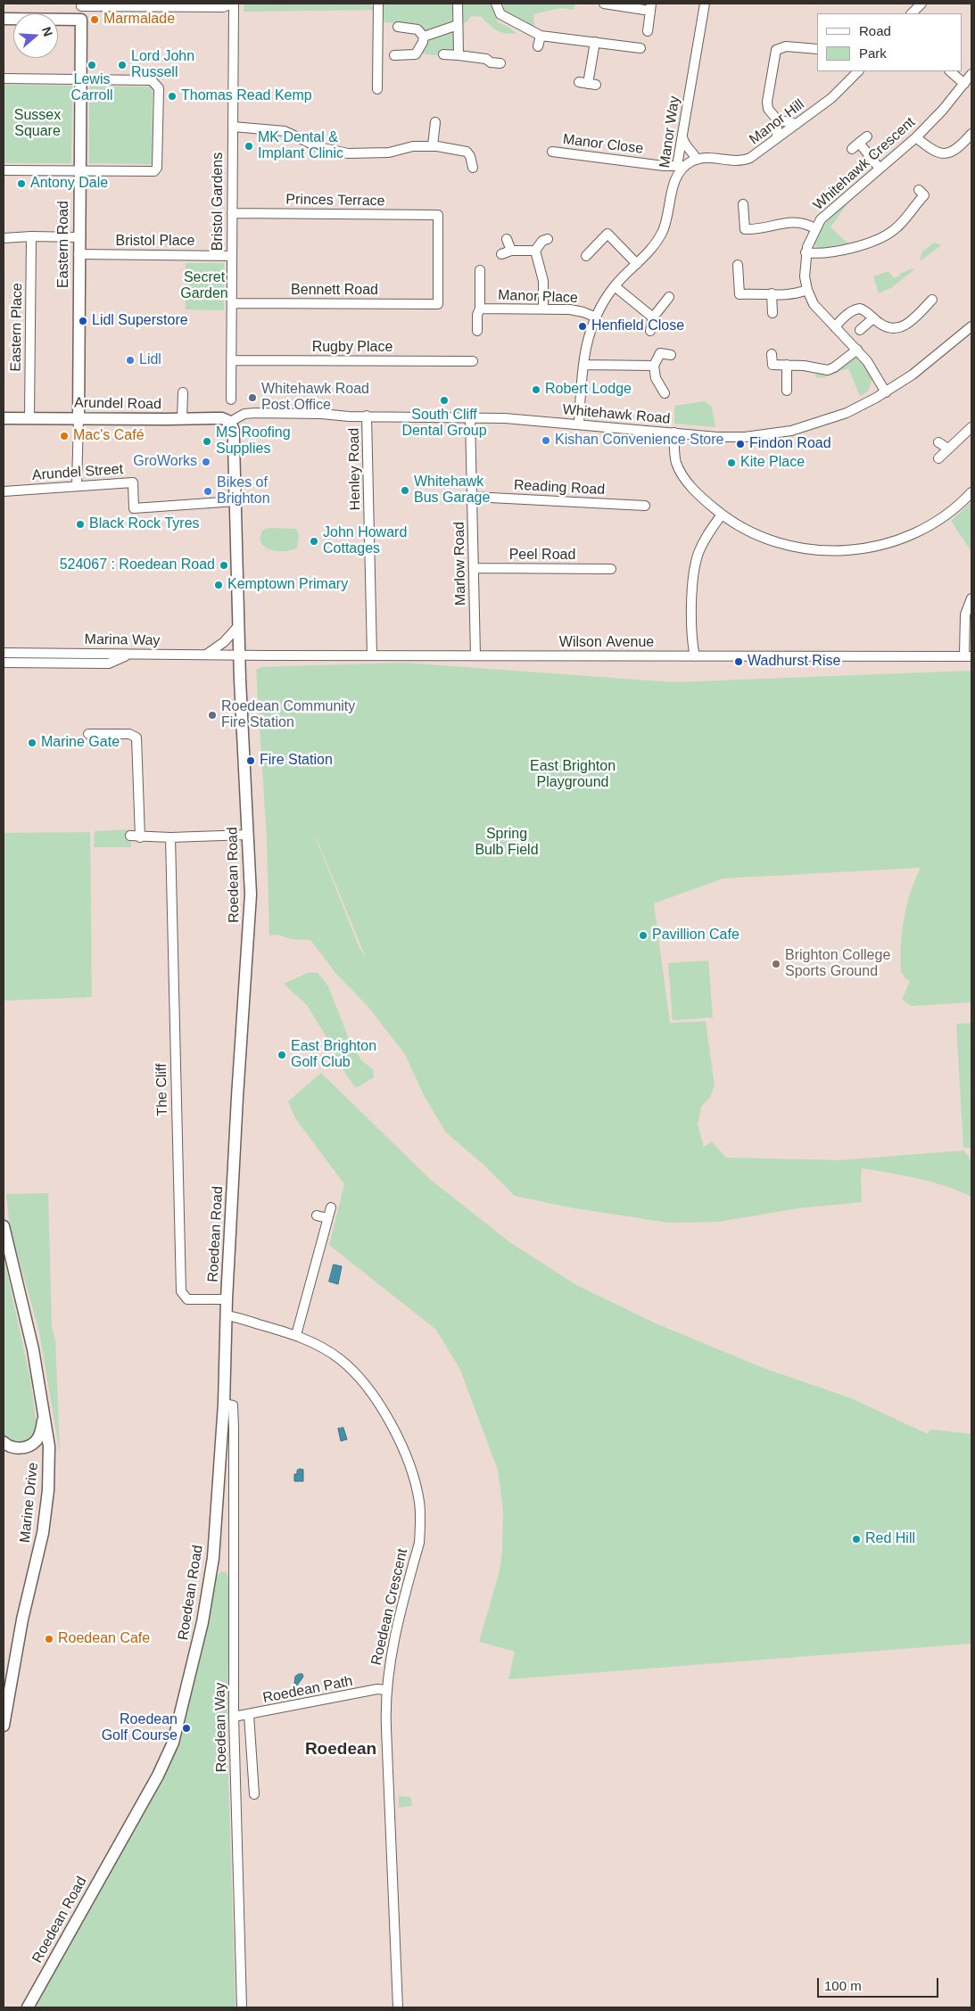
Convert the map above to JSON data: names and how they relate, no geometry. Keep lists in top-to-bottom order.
{
  "streets": {
    "main road": [
      "Eastern Road",
      "Arundel Road",
      "Roedean Road",
      "Marine Drive"
    ],
    "street": [
      "Manor Hill",
      "Manor Way",
      "Manor Close",
      "Whitehawk Crescent",
      "Princes Terrace",
      "Bristol Gardens",
      "Bristol Place",
      "Bennett Road",
      "Manor Place",
      "Eastern Place",
      "Rugby Place",
      "Whitehawk Road",
      "Henley Road",
      "Arundel Street",
      "Reading Road",
      "Peel Road",
      "Marlow Road",
      "Marina Way",
      "Wilson Avenue",
      "The Cliff",
      "Roedean Crescent",
      "Roedean Path",
      "Roedean Way"
    ]
  },
  "crossings": [
    ["Manor Hill", "Manor Way"],
    ["Manor Hill", "Manor Close"],
    ["Manor Way", "Manor Close"],
    ["Manor Way", "Manor Place"],
    ["Manor Way", "Whitehawk Road"],
    ["Whitehawk Crescent", "Whitehawk Road"],
    ["Princes Terrace", "Bristol Gardens"],
    ["Princes Terrace", "Bennett Road"],
    ["Bristol Gardens", "Bristol Place"],
    ["Bristol Gardens", "Bennett Road"],
    ["Bristol Gardens", "Rugby Place"],
    ["Bristol Place", "Eastern Road"],
    ["Eastern Road", "Arundel Road"],
    ["Eastern Road", "Arundel Street"],
    ["Eastern Place", "Arundel Road"],
    ["Arundel Road", "Whitehawk Road"],
    ["Arundel Road", "Roedean Road"],
    ["Whitehawk Road", "Henley Road"],
    ["Whitehawk Road", "Marlow Road"],
    ["Whitehawk Road", "Roedean Road"],
    ["Henley Road", "Wilson Avenue"],
    ["Arundel Street", "Roedean Road"],
    ["Reading Road", "Marlow Road"],
    ["Peel Road", "Marlow Road"],
    ["Marlow Road", "Wilson Avenue"],
    ["Marina Way", "Wilson Avenue"],
    ["Marina Way", "Roedean Road"],
    ["Wilson Avenue", "Roedean Road"],
    ["Roedean Road", "The Cliff"],
    ["Roedean Road", "Roedean Crescent"],
    ["Roedean Road", "Roedean Way"],
    ["Roedean Crescent", "Roedean Path"],
    ["Roedean Path", "Roedean Way"]
  ],
  "districts": ["Roedean"],
  "parks": [
    "Sussex Square",
    "Secret Garden",
    "East Brighton Playground",
    "Spring Bulb Field"
  ],
  "places": [
    "Marmalade",
    "Lewis Carroll",
    "Lord John Russell",
    "Thomas Read Kemp",
    "MK Dental & Implant Clinic",
    "Antony Dale",
    "Lidl Superstore",
    "Henfield Close",
    "Lidl",
    "Robert Lodge",
    "Whitehawk Road Post Office",
    "South Cliff Dental Group",
    "Mac's Café",
    "Kishan Convenience Store",
    "MS Roofing Supplies",
    "Findon Road",
    "GroWorks",
    "Kite Place",
    "Whitehawk Bus Garage",
    "Bikes of Brighton",
    "Black Rock Tyres",
    "John Howard Cottages",
    "524067 : Roedean Road",
    "Kemptown Primary",
    "Wadhurst Rise",
    "Roedean Community Fire Station",
    "Marine Gate",
    "Fire Station",
    "Pavillion Cafe",
    "Brighton College Sports Ground",
    "East Brighton Golf Club",
    "Red Hill",
    "Roedean Cafe",
    "Roedean Golf Course"
  ],
  "legend": ["Road", "Park"],
  "scale_bar": "100 m",
  "north": "right"
}
